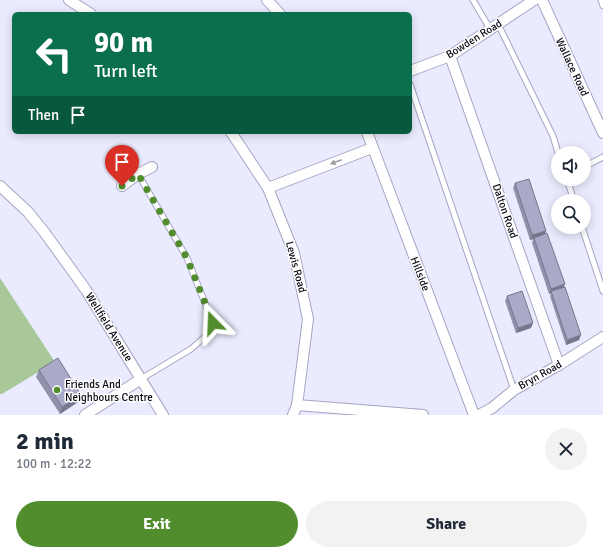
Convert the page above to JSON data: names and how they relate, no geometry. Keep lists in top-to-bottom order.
{
  "streets": {
    "street": [
      "Bowden Road",
      "Wallace Road",
      "Dalton Road",
      "Lewis Road",
      "Hillside",
      "Wellfield Avenue",
      "Bryn Road"
    ]
  },
  "crossings": [
    ["Bowden Road", "Dalton Road"],
    ["Dalton Road", "Bryn Road"]
  ],
  "places": ["Friends And Neighbours Centre"],
  "page": {
    "turn": ["90 m", "Turn left"],
    "then": "Then",
    "heading": ["2 min", "100 m · 12:22"],
    "buttons": ["Exit", "Share"]
  }
}
